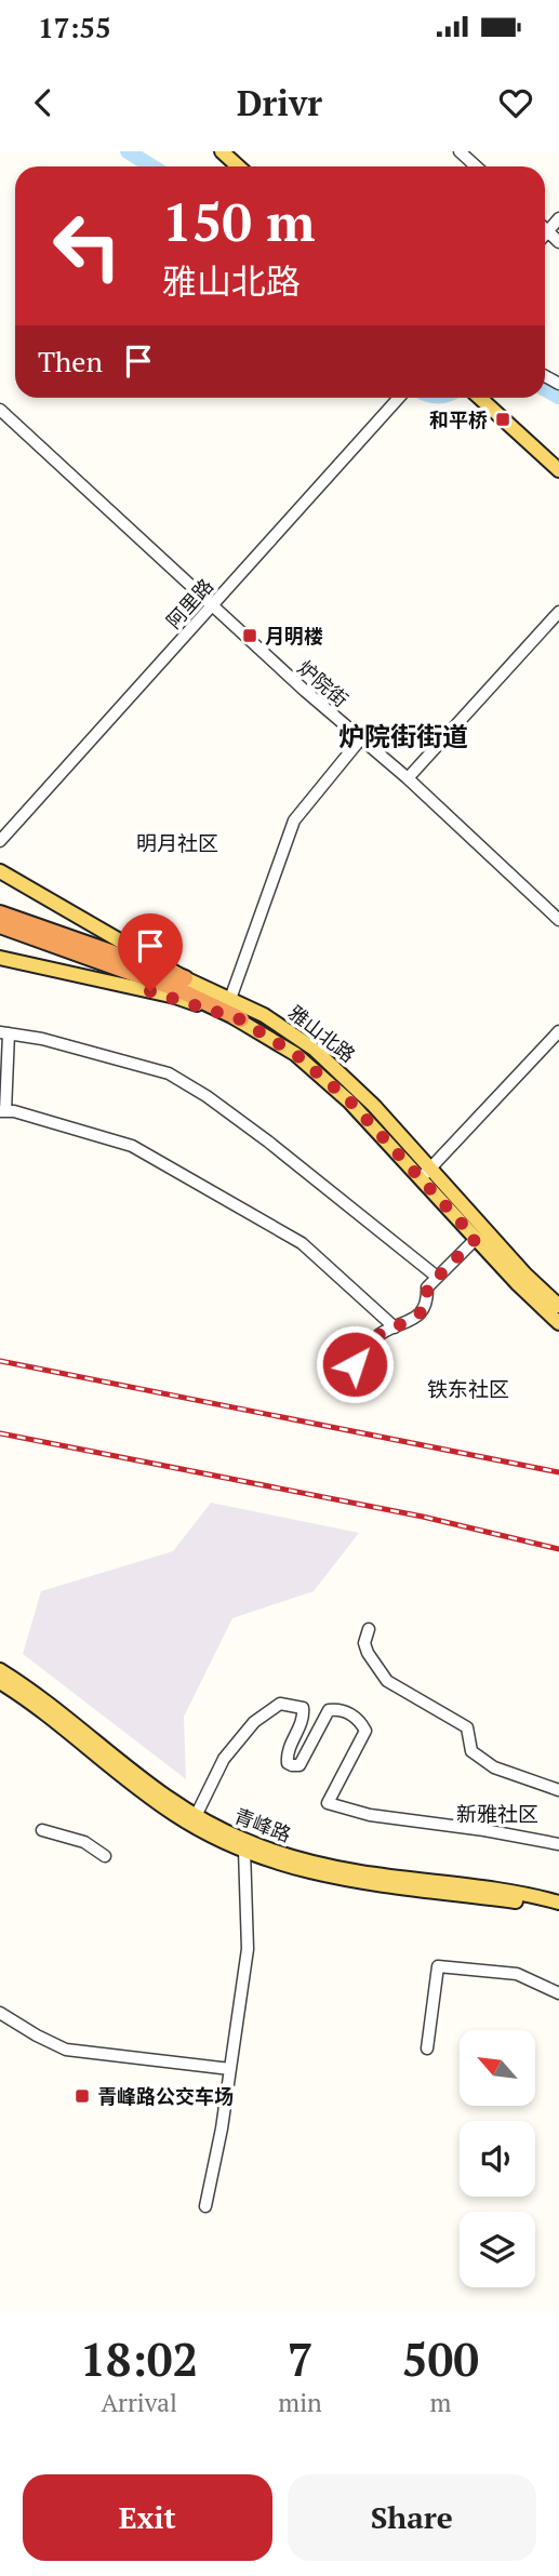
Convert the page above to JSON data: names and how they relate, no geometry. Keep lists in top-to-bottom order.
{
  "streets": {
    "highway": ["雅山北路"],
    "main road": ["青峰路"],
    "street": ["阿里路", "炉院街"]
  },
  "crossings": [
    ["阿里路", "炉院街"]
  ],
  "districts": [
    "炉院街街道",
    "明月社区",
    "铁东社区",
    "新雅社区"
  ],
  "places": {
    "transit": ["和平桥", "月明楼", "青峰路公交车场"]
  },
  "north": "top left",
  "page": {
    "status": "17:55",
    "header": "Drivr",
    "turn": ["150 m", "雅山北路"],
    "then": "Then",
    "eta": [
      "18:02",
      "Arrival",
      "7",
      "min",
      "500",
      "m"
    ],
    "buttons": ["Exit", "Share"]
  }
}
